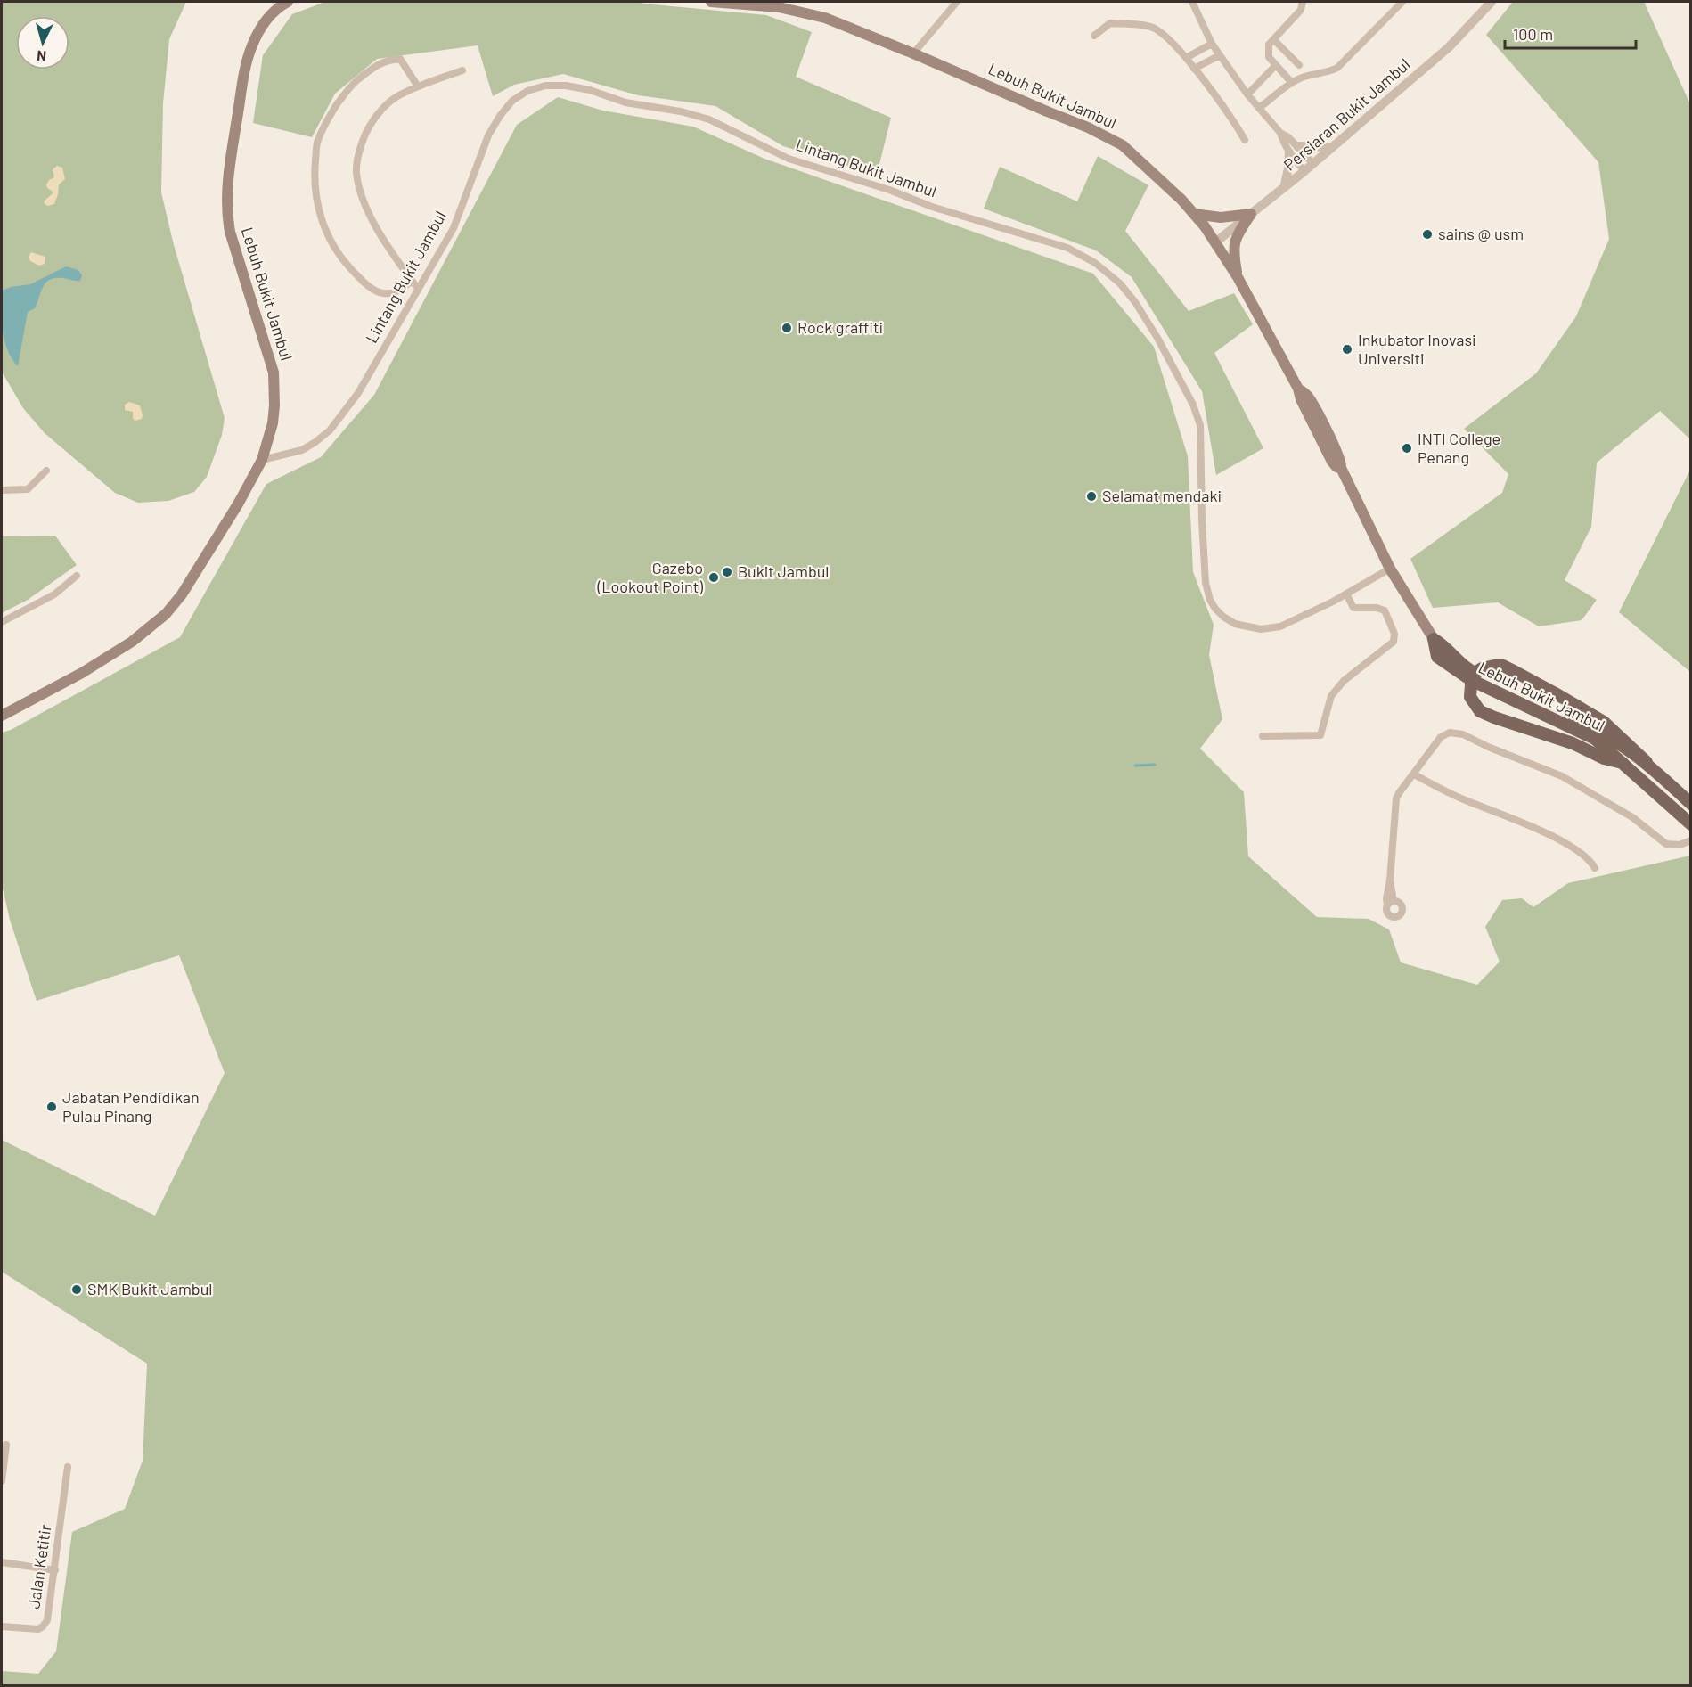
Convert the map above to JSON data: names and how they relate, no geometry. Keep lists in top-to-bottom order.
{
  "streets": {
    "main road": ["Lebuh Bukit Jambul"],
    "street": ["Persiaran Bukit Jambul", "Lintang Bukit Jambul", "Jalan Ketitir"]
  },
  "crossings": [
    ["Lebuh Bukit Jambul", "Persiaran Bukit Jambul"],
    ["Lebuh Bukit Jambul", "Lintang Bukit Jambul"]
  ],
  "places": [
    "sains @ usm",
    "Rock graffiti",
    "Inkubator Inovasi Universiti",
    "INTI College Penang",
    "Selamat mendaki",
    "Bukit Jambul",
    "Gazebo (Lookout Point)",
    "Jabatan Pendidikan Pulau Pinang",
    "SMK Bukit Jambul"
  ],
  "scale_bar": "100 m",
  "north": "bottom"
}
